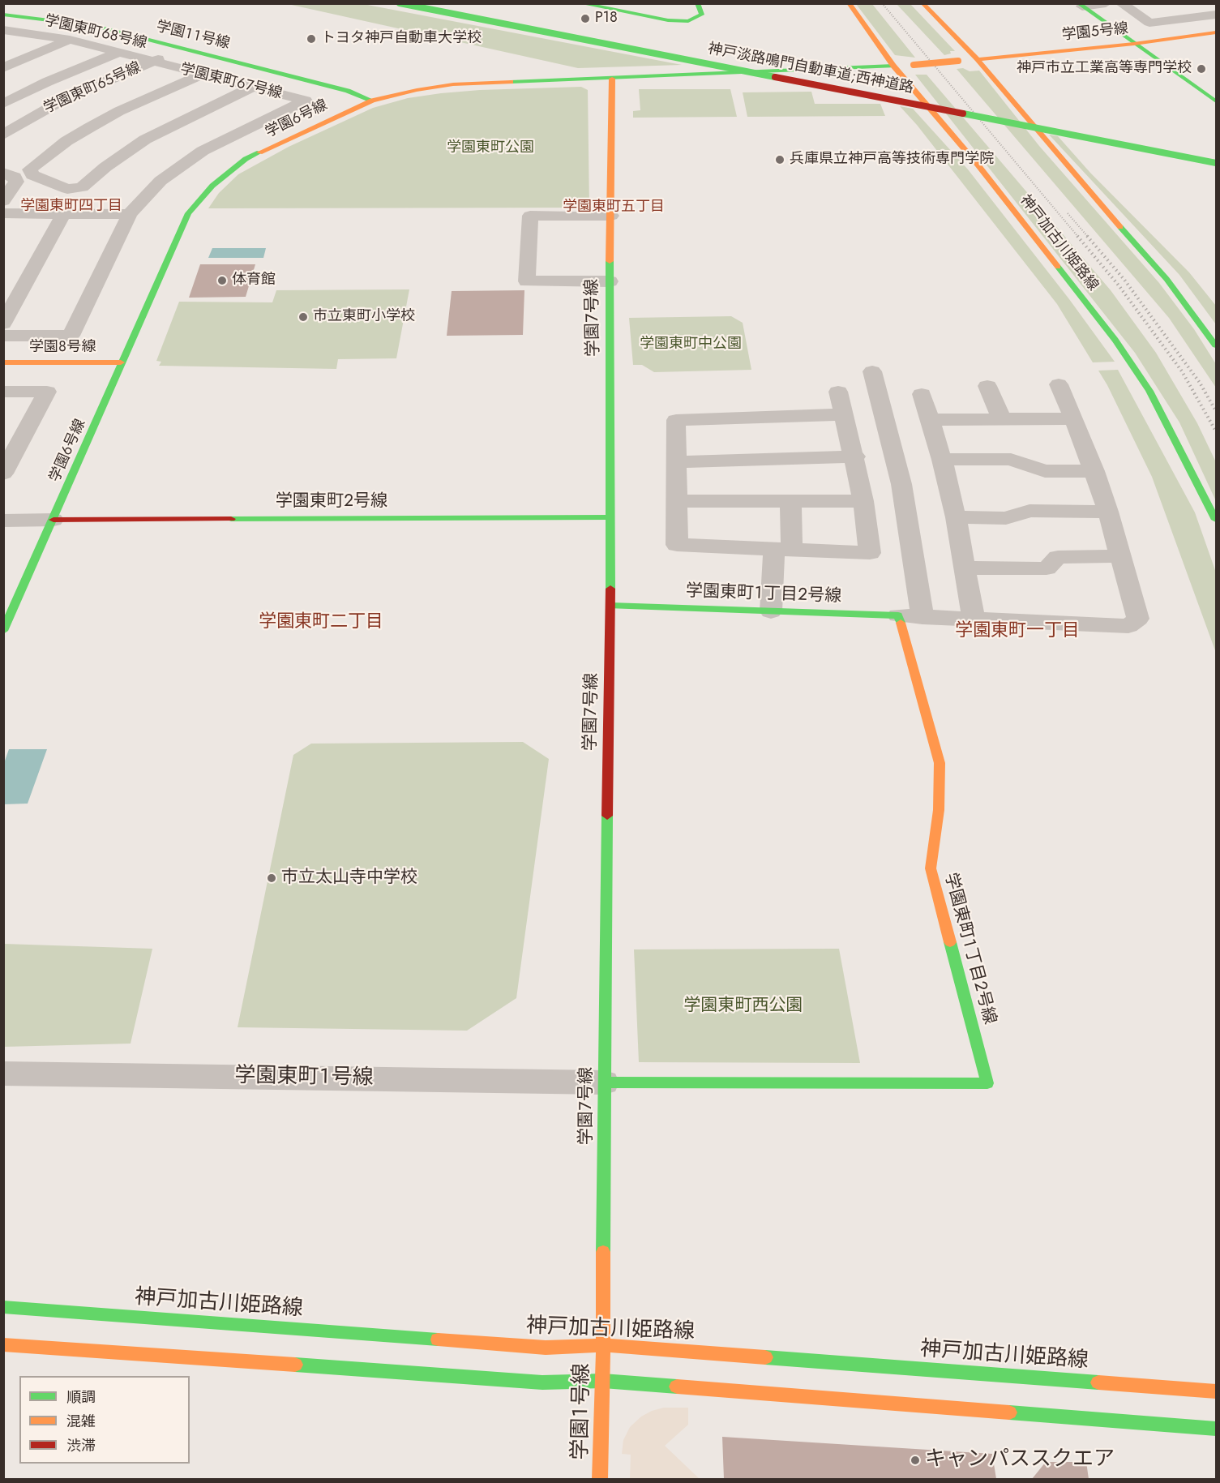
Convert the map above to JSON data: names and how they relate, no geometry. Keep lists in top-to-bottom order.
{
  "streets": {
    "main road": [
      "学園５号線",
      "学園１１号線",
      "神戸淡路鳴門自動車道;西神道路",
      "学園６号線",
      "神戸加古川姫路線",
      "学園７号線",
      "学園８号線",
      "学園東町２号線",
      "学園東町１丁目２号線",
      "学園１号線"
    ],
    "street": [
      "学園東町６８号線",
      "学園東町６７号線",
      "学園東町６５号線",
      "学園東町１号線"
    ]
  },
  "crossings": [
    ["学園東町６８号線", "学園東町６７号線"],
    ["学園東町６８号線", "学園東町６５号線"],
    ["学園５号線", "学園６号線"],
    ["学園１１号線", "学園東町６５号線"],
    ["学園１１号線", "学園６号線"],
    ["学園東町６７号線", "学園東町６５号線"],
    ["学園６号線", "神戸加古川姫路線"],
    ["学園６号線", "学園７号線"],
    ["学園６号線", "学園８号線"],
    ["学園６号線", "学園東町２号線"],
    ["神戸加古川姫路線", "学園７号線"],
    ["神戸加古川姫路線", "学園１号線"],
    ["学園７号線", "学園東町２号線"],
    ["学園７号線", "学園東町１丁目２号線"],
    ["学園７号線", "学園東町１号線"],
    ["学園７号線", "学園１号線"],
    ["学園東町１丁目２号線", "学園東町１号線"]
  ],
  "districts": [
    "学園東町四丁目",
    "学園東町五丁目",
    "学園東町二丁目",
    "学園東町一丁目"
  ],
  "parks": ["学園東町公園", "学園東町中公園", "学園東町西公園"],
  "places": [
    "P18",
    "トヨタ神戸自動車大学校",
    "神戸市立工業高等専門学校",
    "兵庫県立神戸高等技術専門学院",
    "体育館",
    "市立東町小学校",
    "市立太山寺中学校",
    "キャンパススクエア"
  ],
  "legend": ["順調", "混雑", "渋滞"]
}
